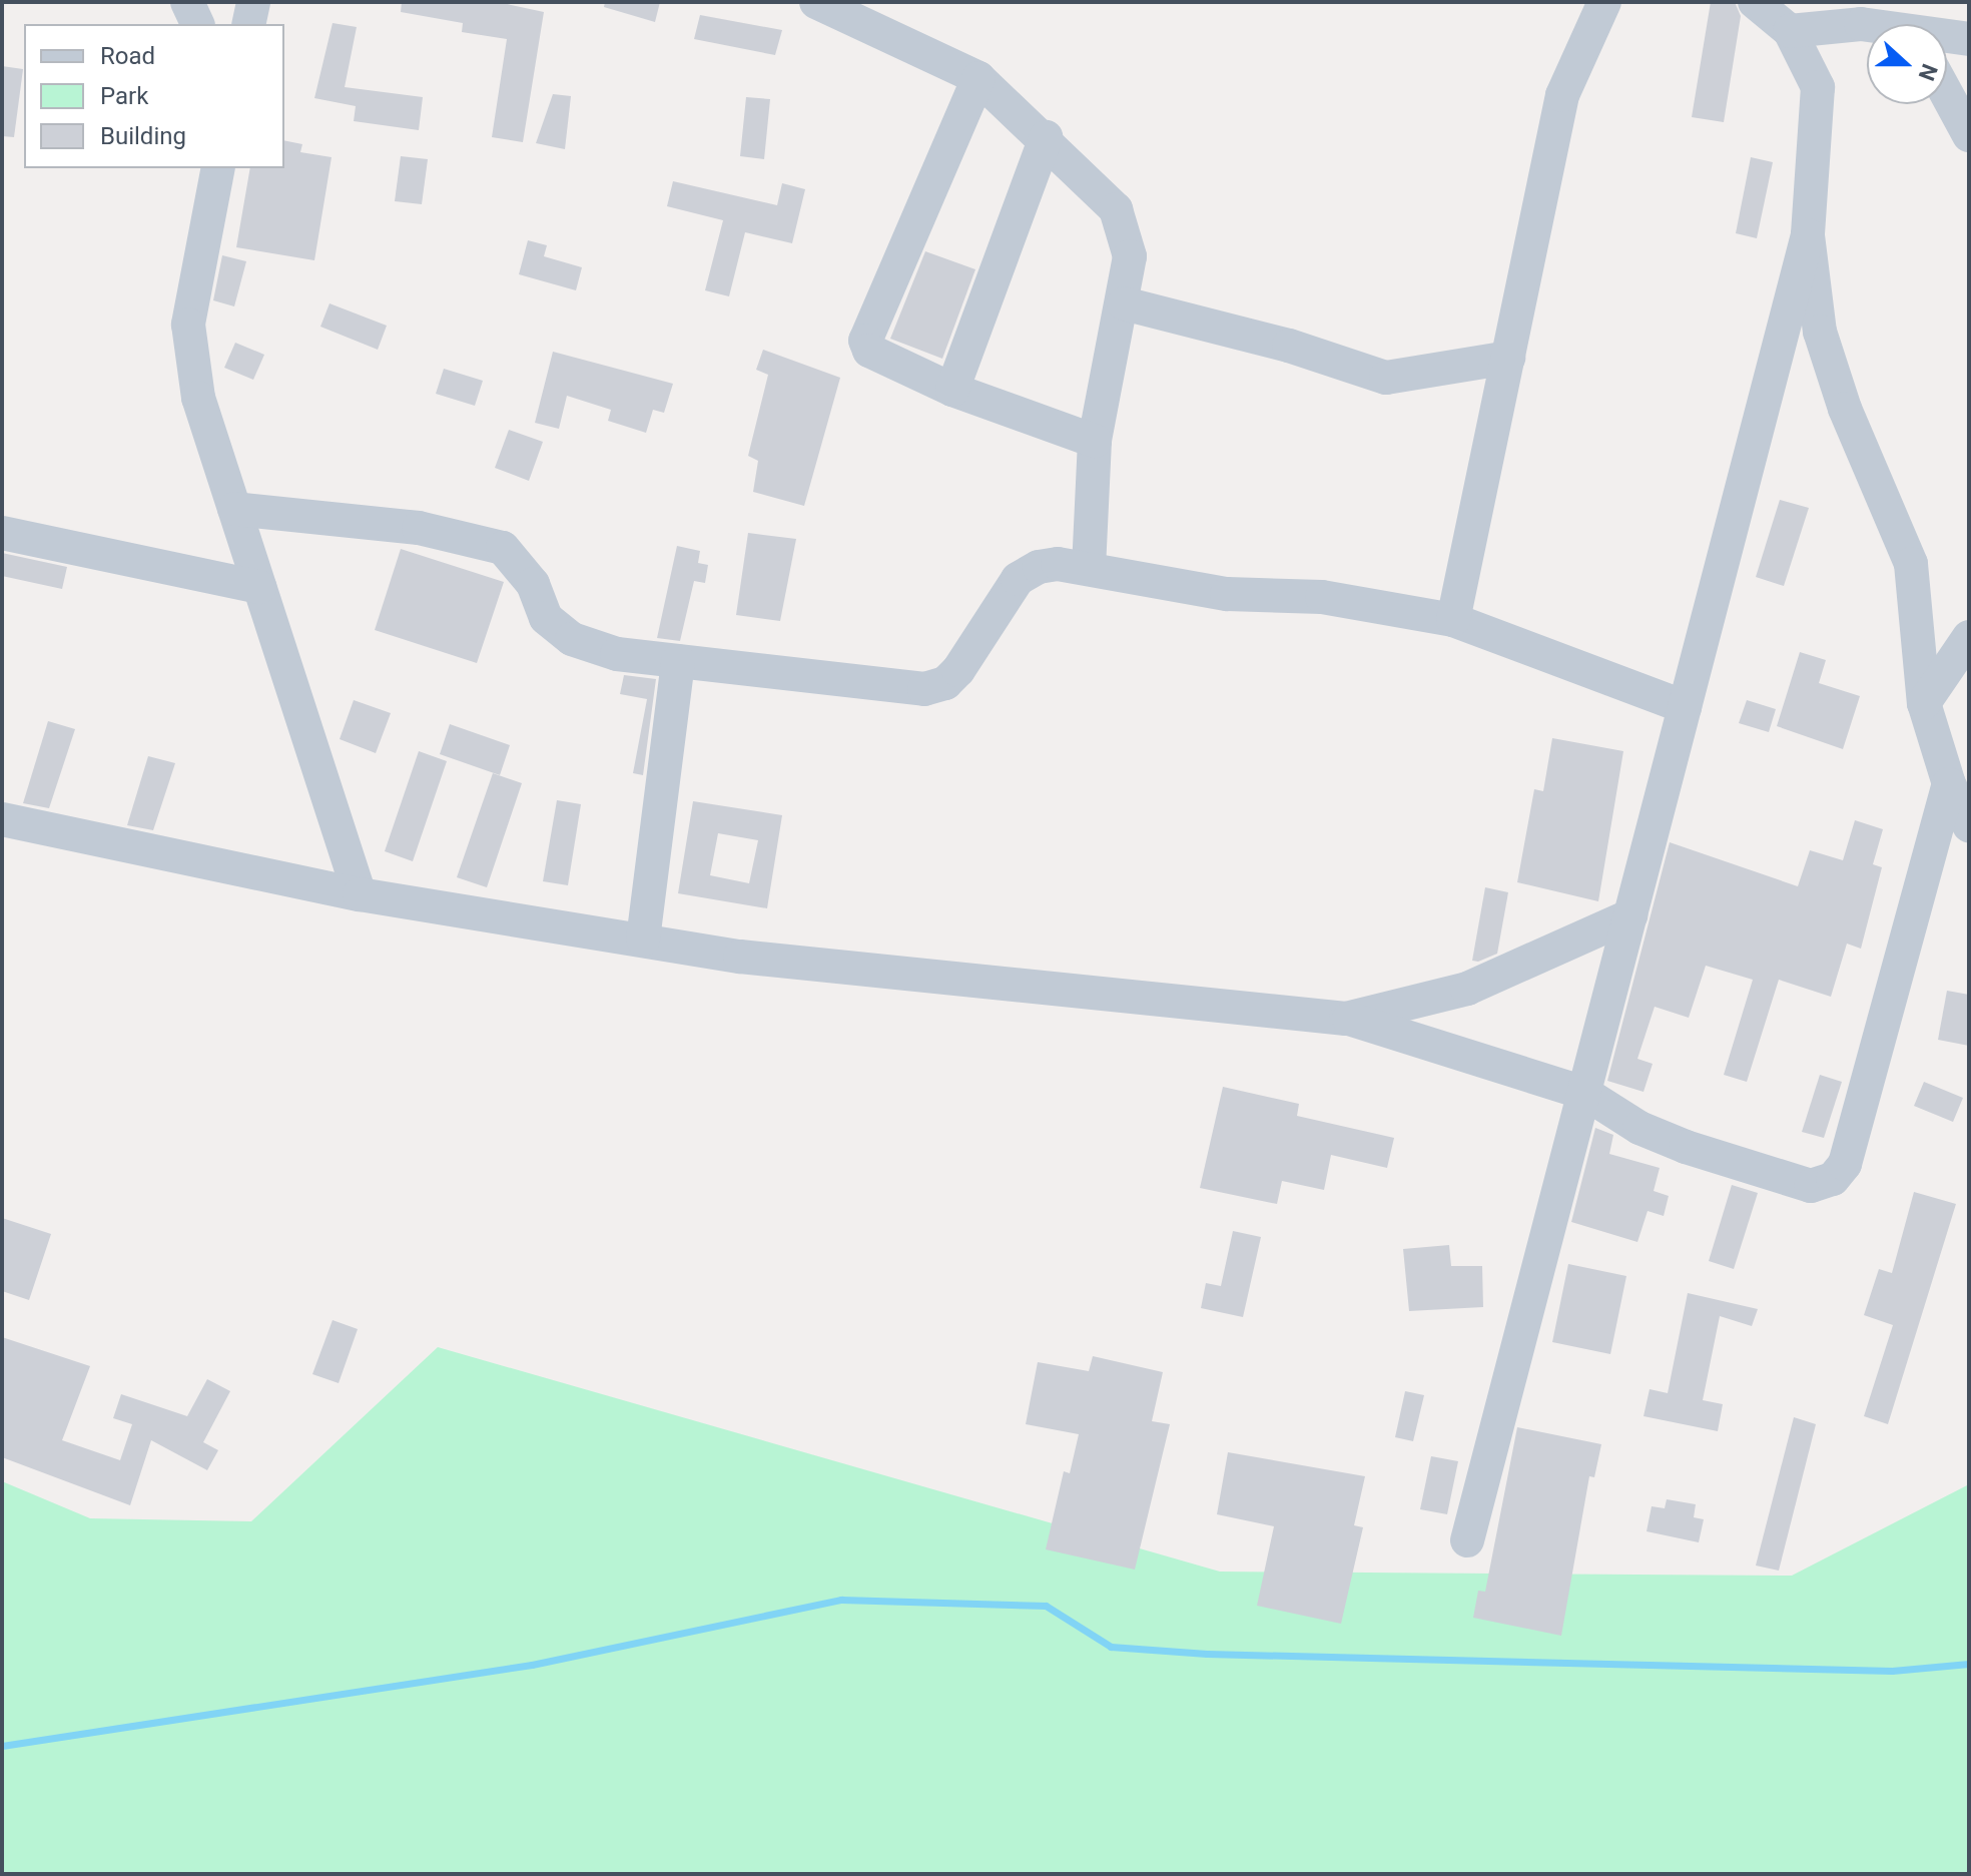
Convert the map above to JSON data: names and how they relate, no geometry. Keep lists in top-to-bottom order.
{
  "legend": ["Road", "Park", "Building"],
  "north": "right"
}
